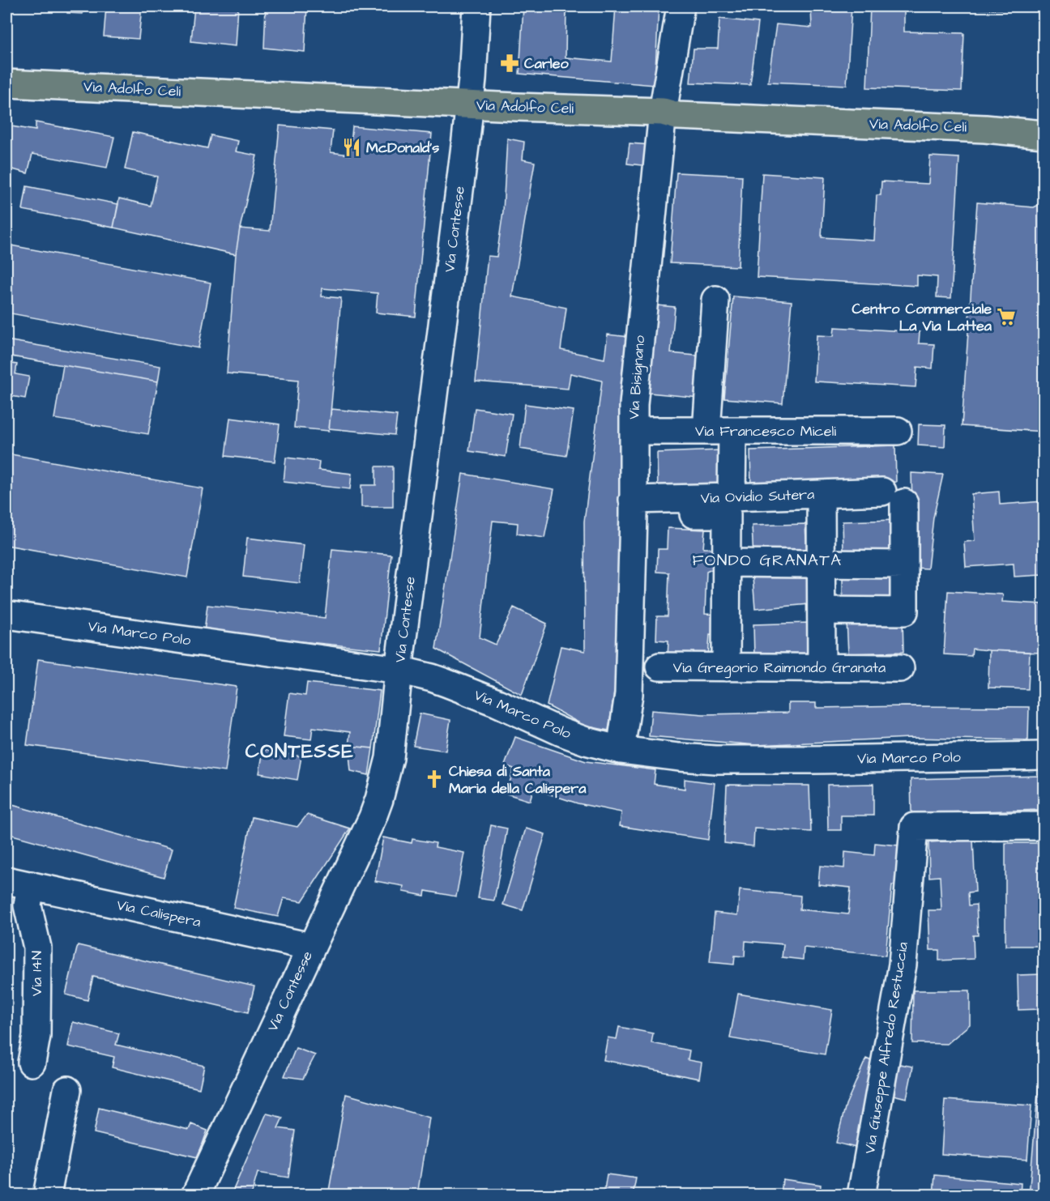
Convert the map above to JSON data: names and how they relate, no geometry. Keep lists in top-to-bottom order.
{
  "streets": {
    "main road": ["Via Adolfo Celi"],
    "street": [
      "Via Contesse",
      "Via Bisignano",
      "Via Francesco Miceli",
      "Via Ovidio Sutera",
      "Via Marco Polo",
      "Via Gregorio Raimondo Granata",
      "Via Calispera",
      "Via 14N",
      "Via Giuseppe Alfredo Restuccia"
    ]
  },
  "crossings": [
    ["Via Adolfo Celi", "Via Contesse"],
    ["Via Adolfo Celi", "Via Bisignano"],
    ["Via Contesse", "Via Marco Polo"],
    ["Via Contesse", "Via Calispera"],
    ["Via Bisignano", "Via Francesco Miceli"],
    ["Via Bisignano", "Via Ovidio Sutera"],
    ["Via Bisignano", "Via Marco Polo"],
    ["Via Calispera", "Via 14N"]
  ],
  "districts": ["FONDO GRANATA", "CONTESSE"],
  "places": {
    "pharmacy": ["Carleo"],
    "restaurant": ["McDonald's"],
    "supermarket": ["Centro Commerciale La Via Lattea"],
    "church": ["Chiesa di Santa Maria della Calispera"]
  }
}
